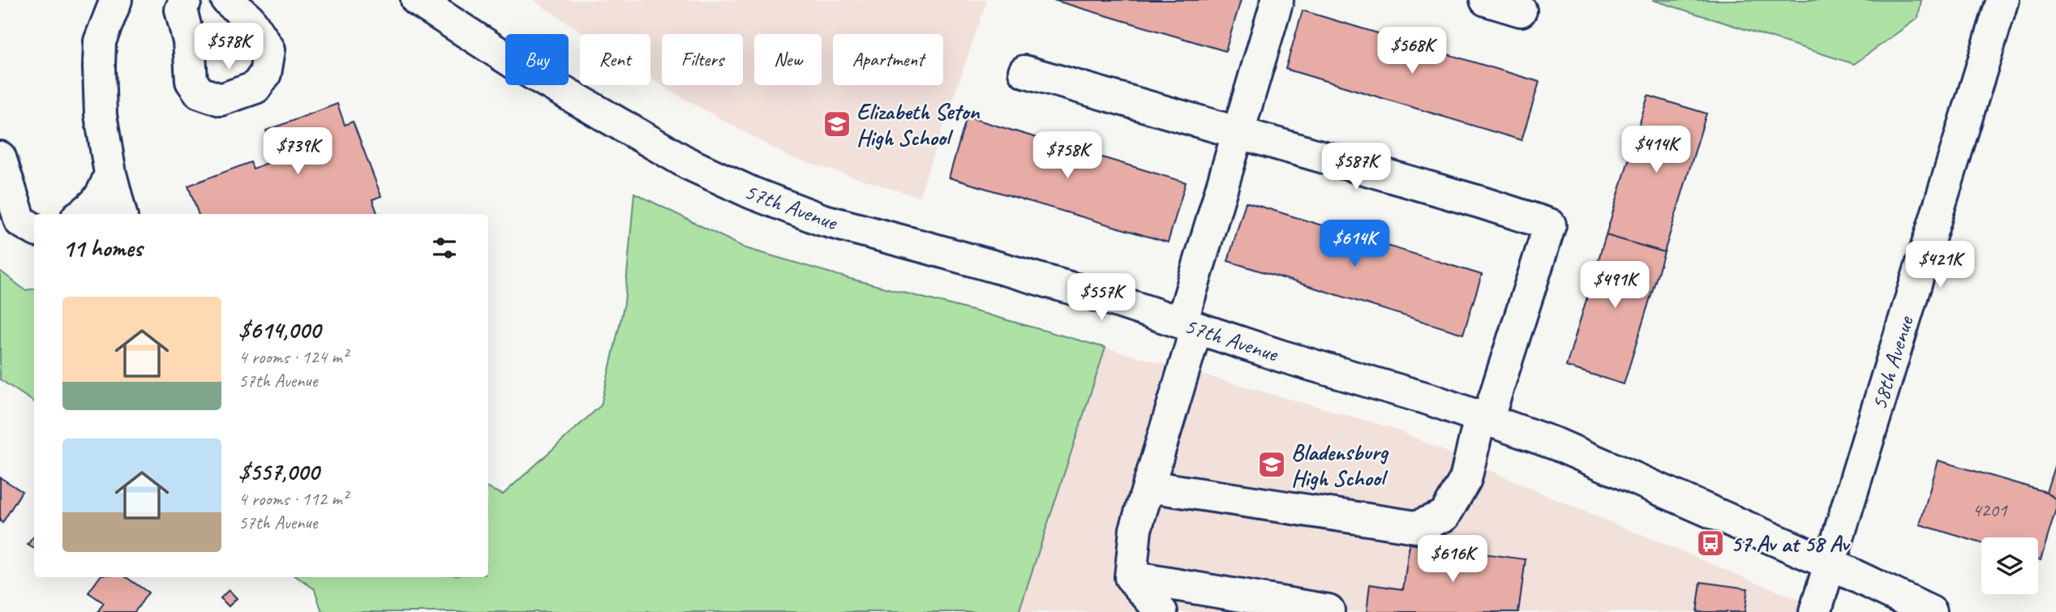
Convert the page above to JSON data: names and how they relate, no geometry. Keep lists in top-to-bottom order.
{
  "streets": {
    "street": ["57th Avenue", "58th Avenue"]
  },
  "crossings": [
    ["57th Avenue", "58th Avenue"]
  ],
  "places": {
    "school or university": ["Elizabeth Seton High School", "Bladensburg High School"],
    "bus stop": ["57 Av at 58 Av"]
  },
  "house_numbers": ["4201"],
  "page": {
    "price": [
      "$578K",
      "$568K",
      "$414K",
      "$739K",
      "$758K",
      "$587K",
      "$614K",
      "$421K",
      "$491K",
      "$557K",
      "$616K"
    ],
    "chip": [
      "Buy",
      "Rent",
      "Filters",
      "New",
      "Apartment"
    ],
    "heading": "11 homes",
    "list": [
      {
        "name": "$614,000",
        "note": "4 rooms · 124 m² · 57th Avenue"
      },
      {
        "name": "$557,000",
        "note": "4 rooms · 112 m² · 57th Avenue"
      }
    ]
  }
}
